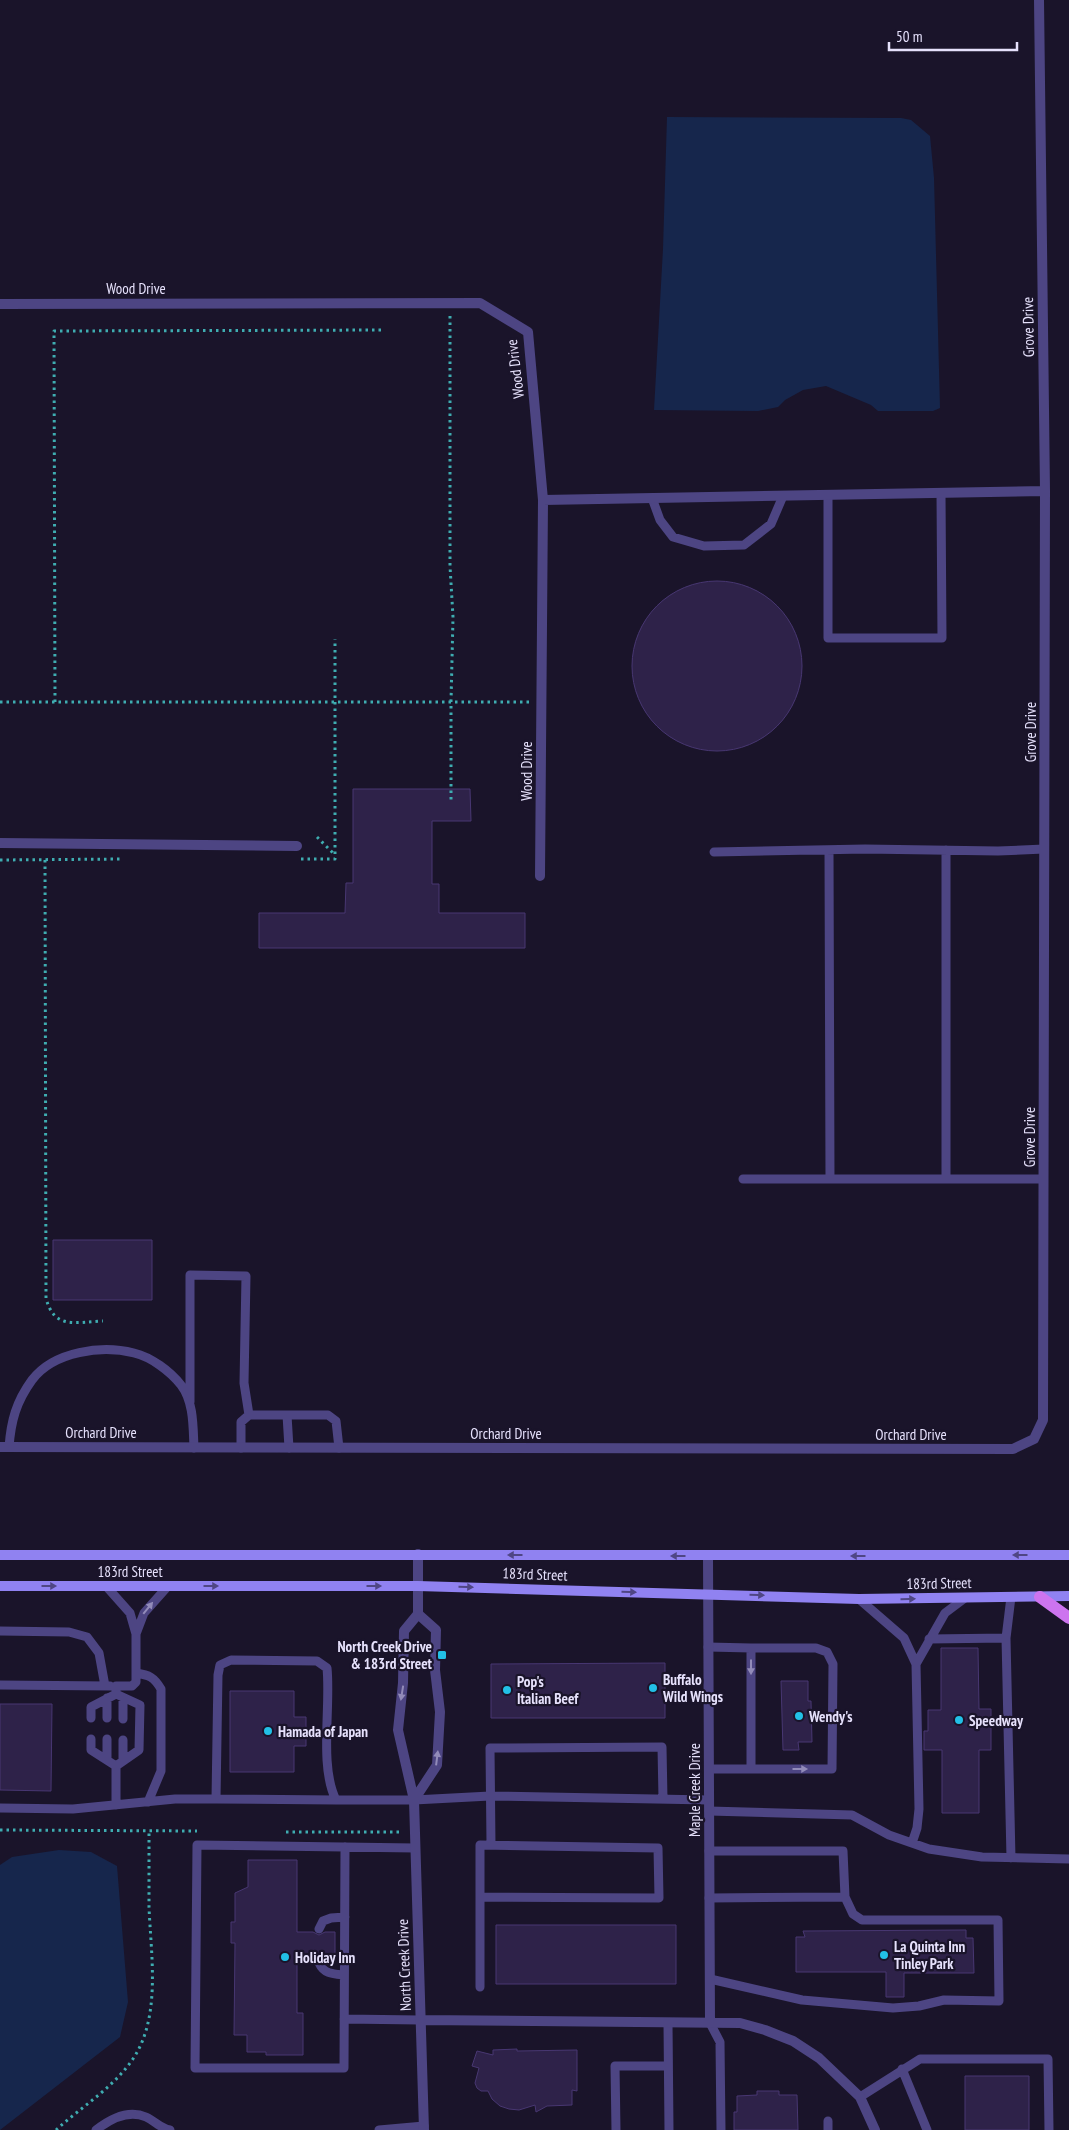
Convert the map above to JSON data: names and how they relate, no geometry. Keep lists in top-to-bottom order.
{
  "streets": {
    "street": [
      "Wood Drive",
      "Grove Drive",
      "Orchard Drive",
      "183rd Street",
      "Maple Creek Drive",
      "North Creek Drive"
    ]
  },
  "crossings": [
    ["Grove Drive", "Orchard Drive"],
    ["183rd Street", "Maple Creek Drive"]
  ],
  "places": {
    "transit": ["North Creek Drive & 183rd Street"],
    "other": [
      "Buffalo Wild Wings",
      "Pop's Italian Beef",
      "Wendy's",
      "Speedway",
      "Hamada of Japan",
      "La Quinta Inn Tinley Park",
      "Holiday Inn"
    ]
  },
  "scale_bar": "50 m"
}
